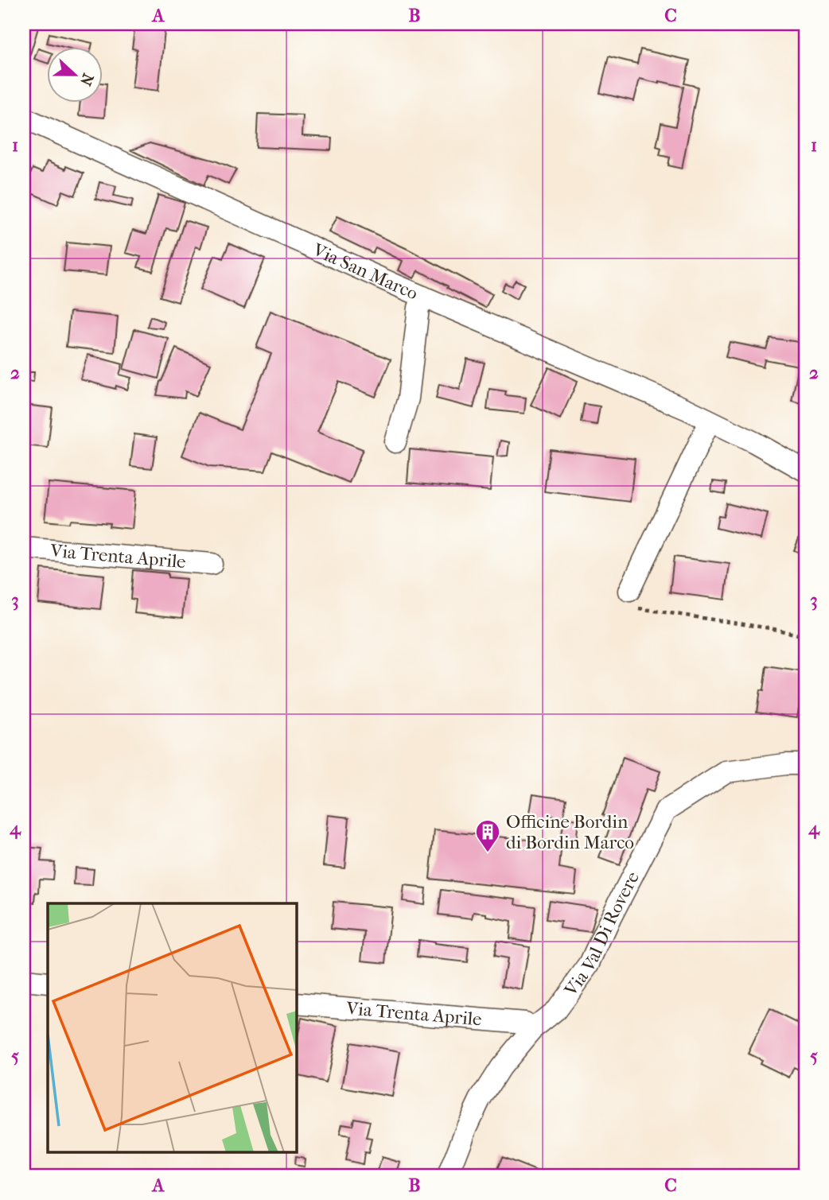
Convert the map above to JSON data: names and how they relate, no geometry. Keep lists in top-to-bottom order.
{
  "streets": {
    "street": ["Via San Marco", "Via Trenta Aprile", "Via Val Di Rovere"]
  },
  "crossings": [
    ["Via Trenta Aprile", "Via Val Di Rovere"]
  ],
  "places": {
    "building": ["Officine Bordin di Bordin Marco"]
  },
  "north": "right",
  "grid": {
    "columns": ["A", "B", "C"],
    "rows": [
      "1",
      "2",
      "3",
      "4",
      "5"
    ]
  }
}
